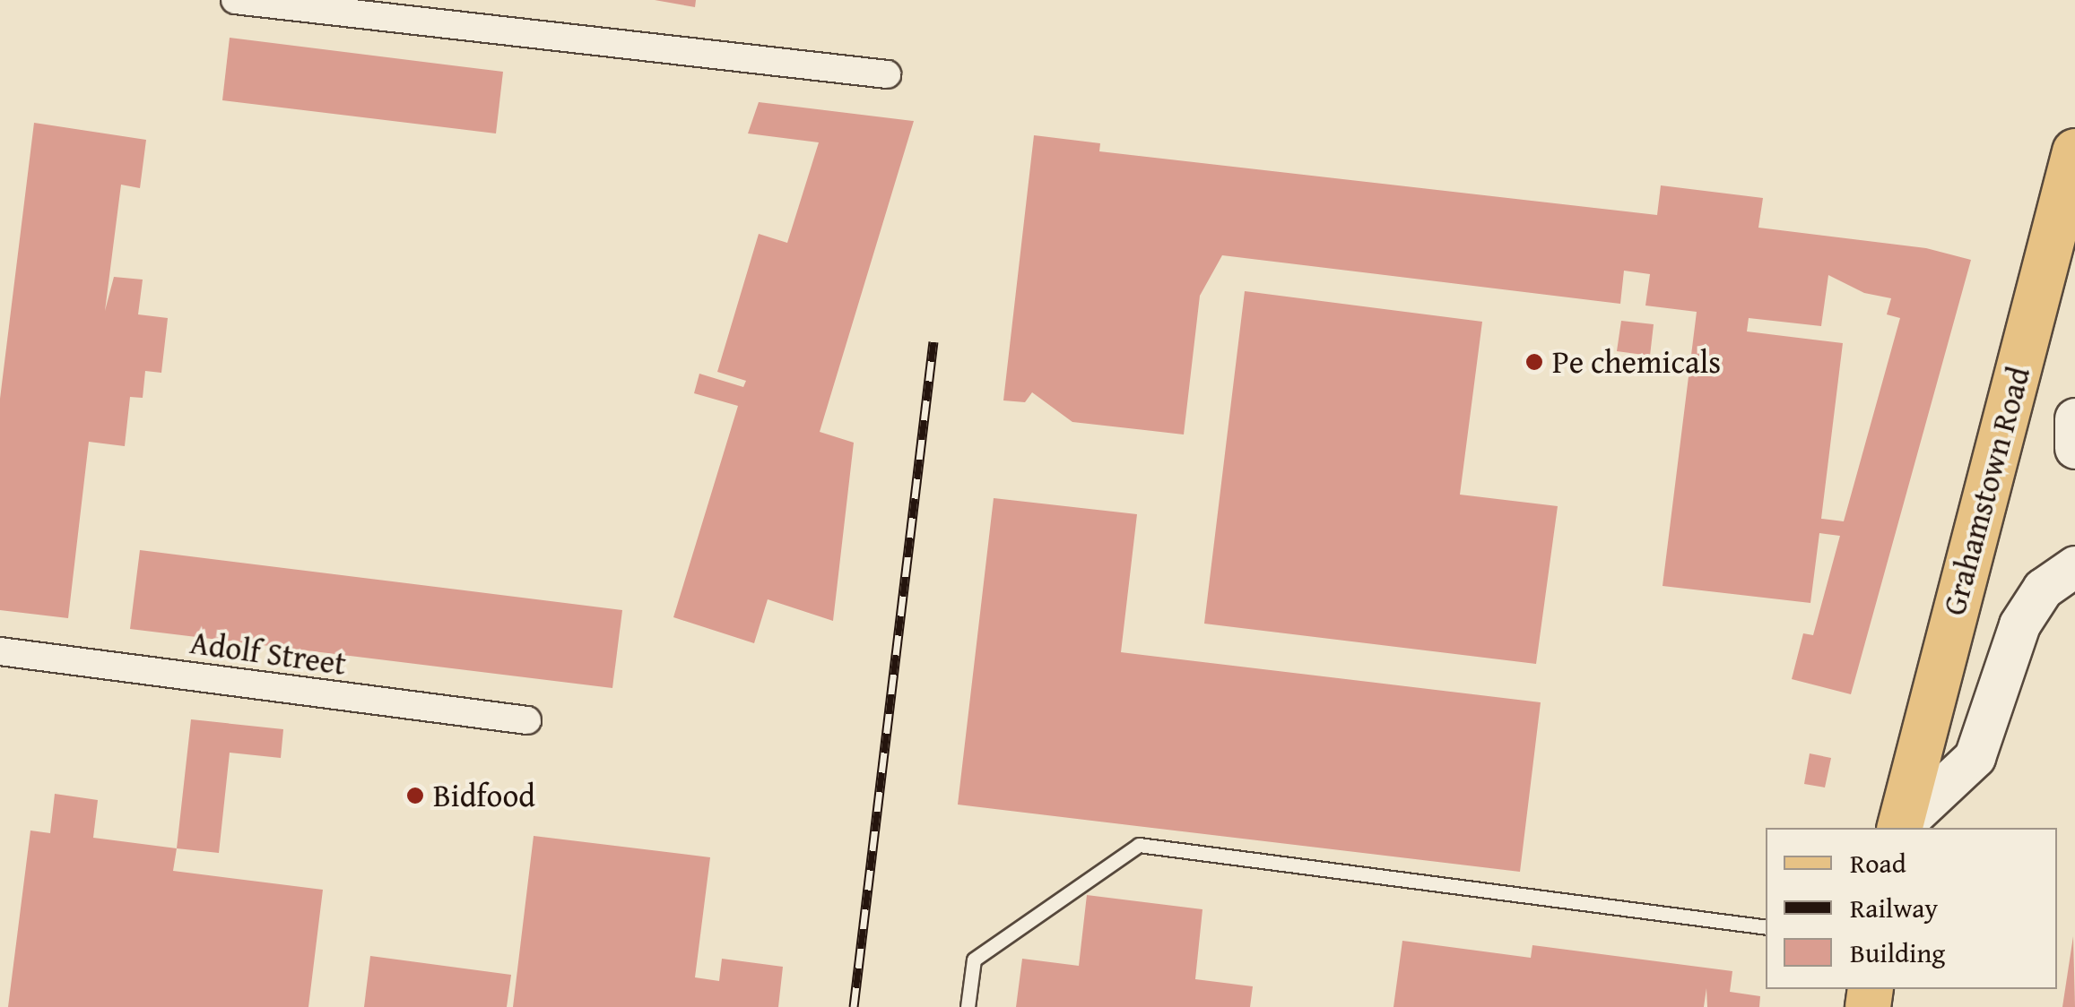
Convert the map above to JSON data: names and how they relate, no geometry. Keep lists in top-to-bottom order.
{
  "streets": {
    "main road": ["Grahamstown Road"],
    "street": ["Adolf Street"]
  },
  "places": ["Pe chemicals", "Bidfood"],
  "legend": ["Road", "Railway", "Building"]
}
